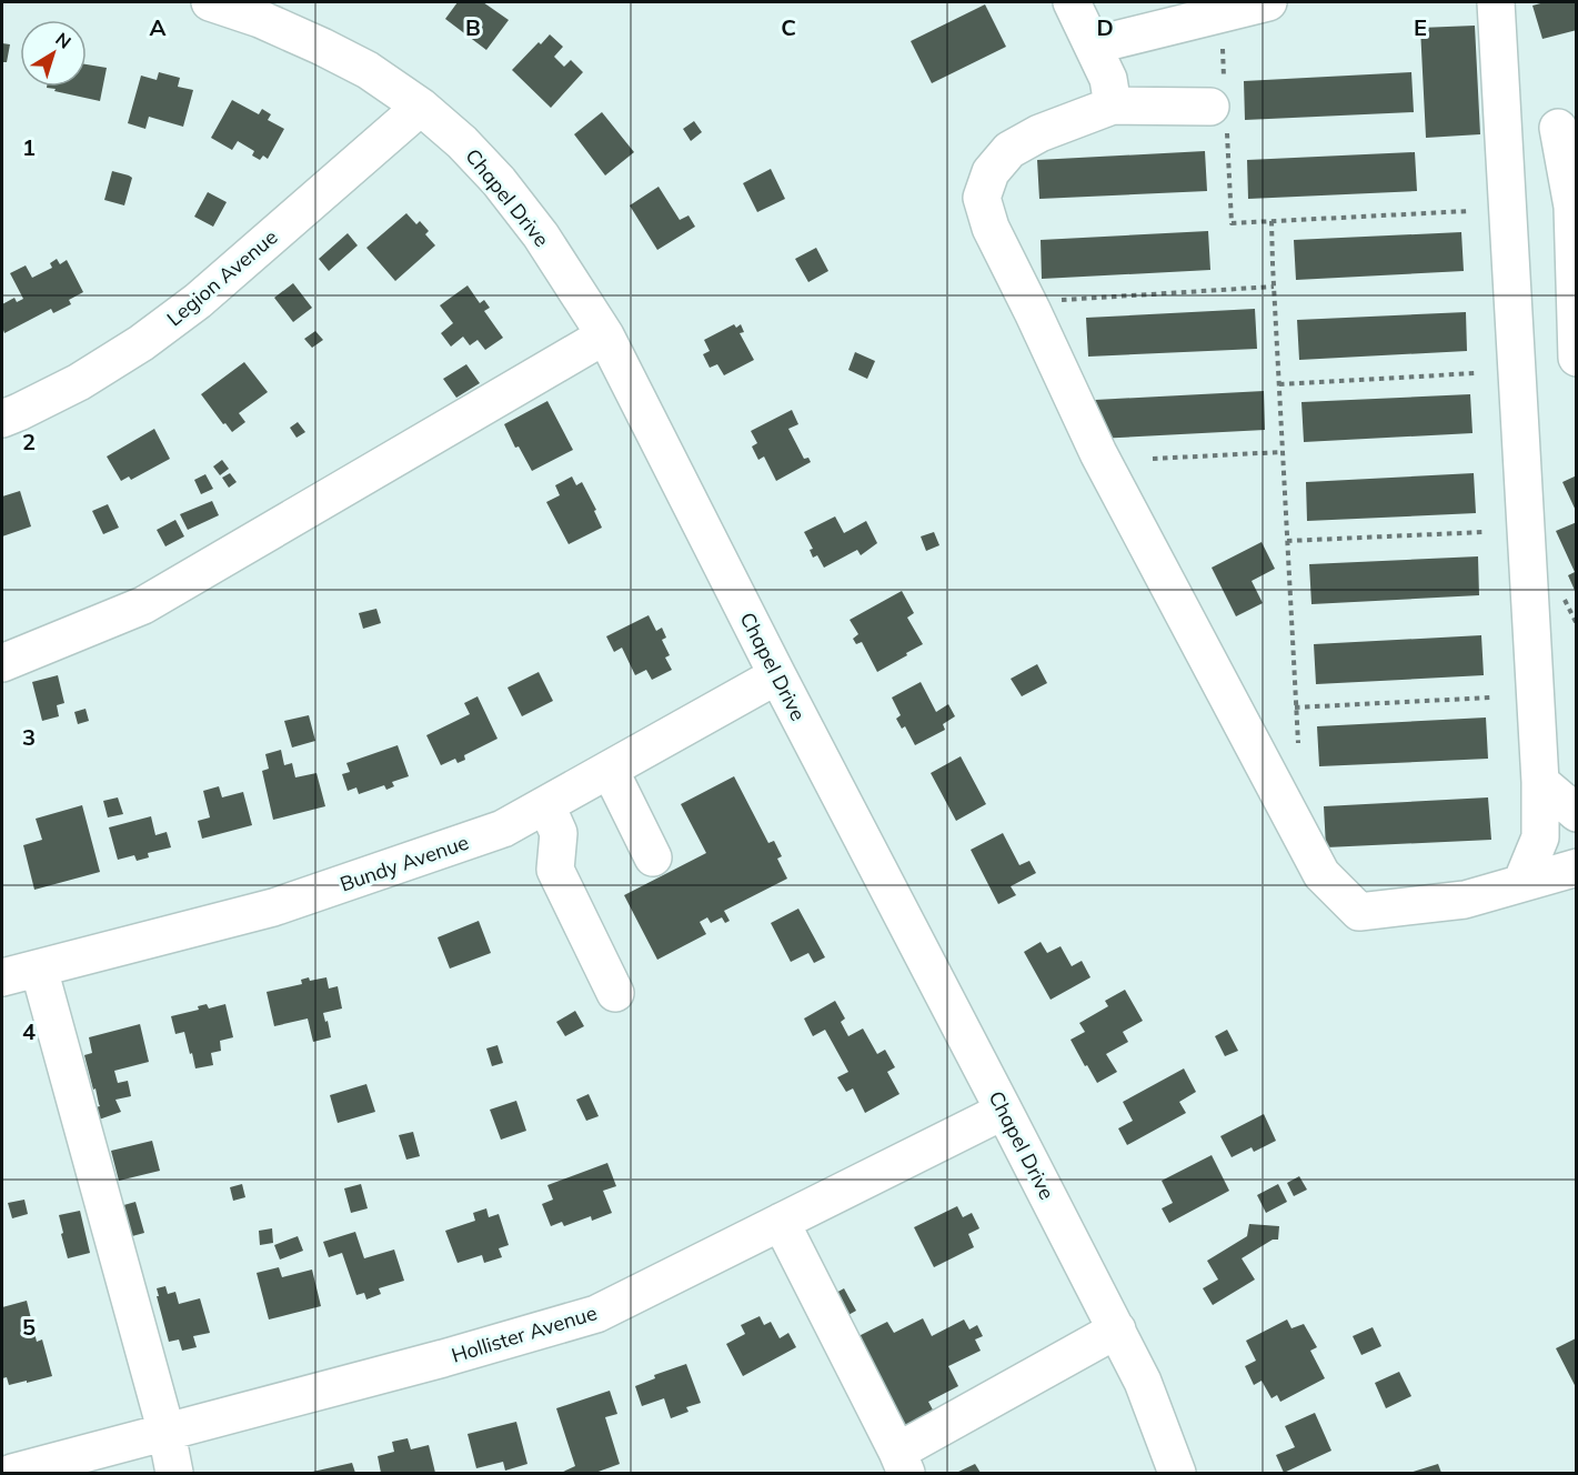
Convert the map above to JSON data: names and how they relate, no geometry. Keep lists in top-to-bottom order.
{
  "streets": {
    "street": [
      "Chapel Drive",
      "Legion Avenue",
      "Bundy Avenue",
      "Hollister Avenue"
    ]
  },
  "crossings": [
    ["Chapel Drive", "Legion Avenue"],
    ["Chapel Drive", "Bundy Avenue"],
    ["Chapel Drive", "Hollister Avenue"]
  ],
  "north": "top right",
  "grid": {
    "columns": [
      "A",
      "B",
      "C",
      "D",
      "E"
    ],
    "rows": [
      "1",
      "2",
      "3",
      "4",
      "5"
    ]
  }
}
